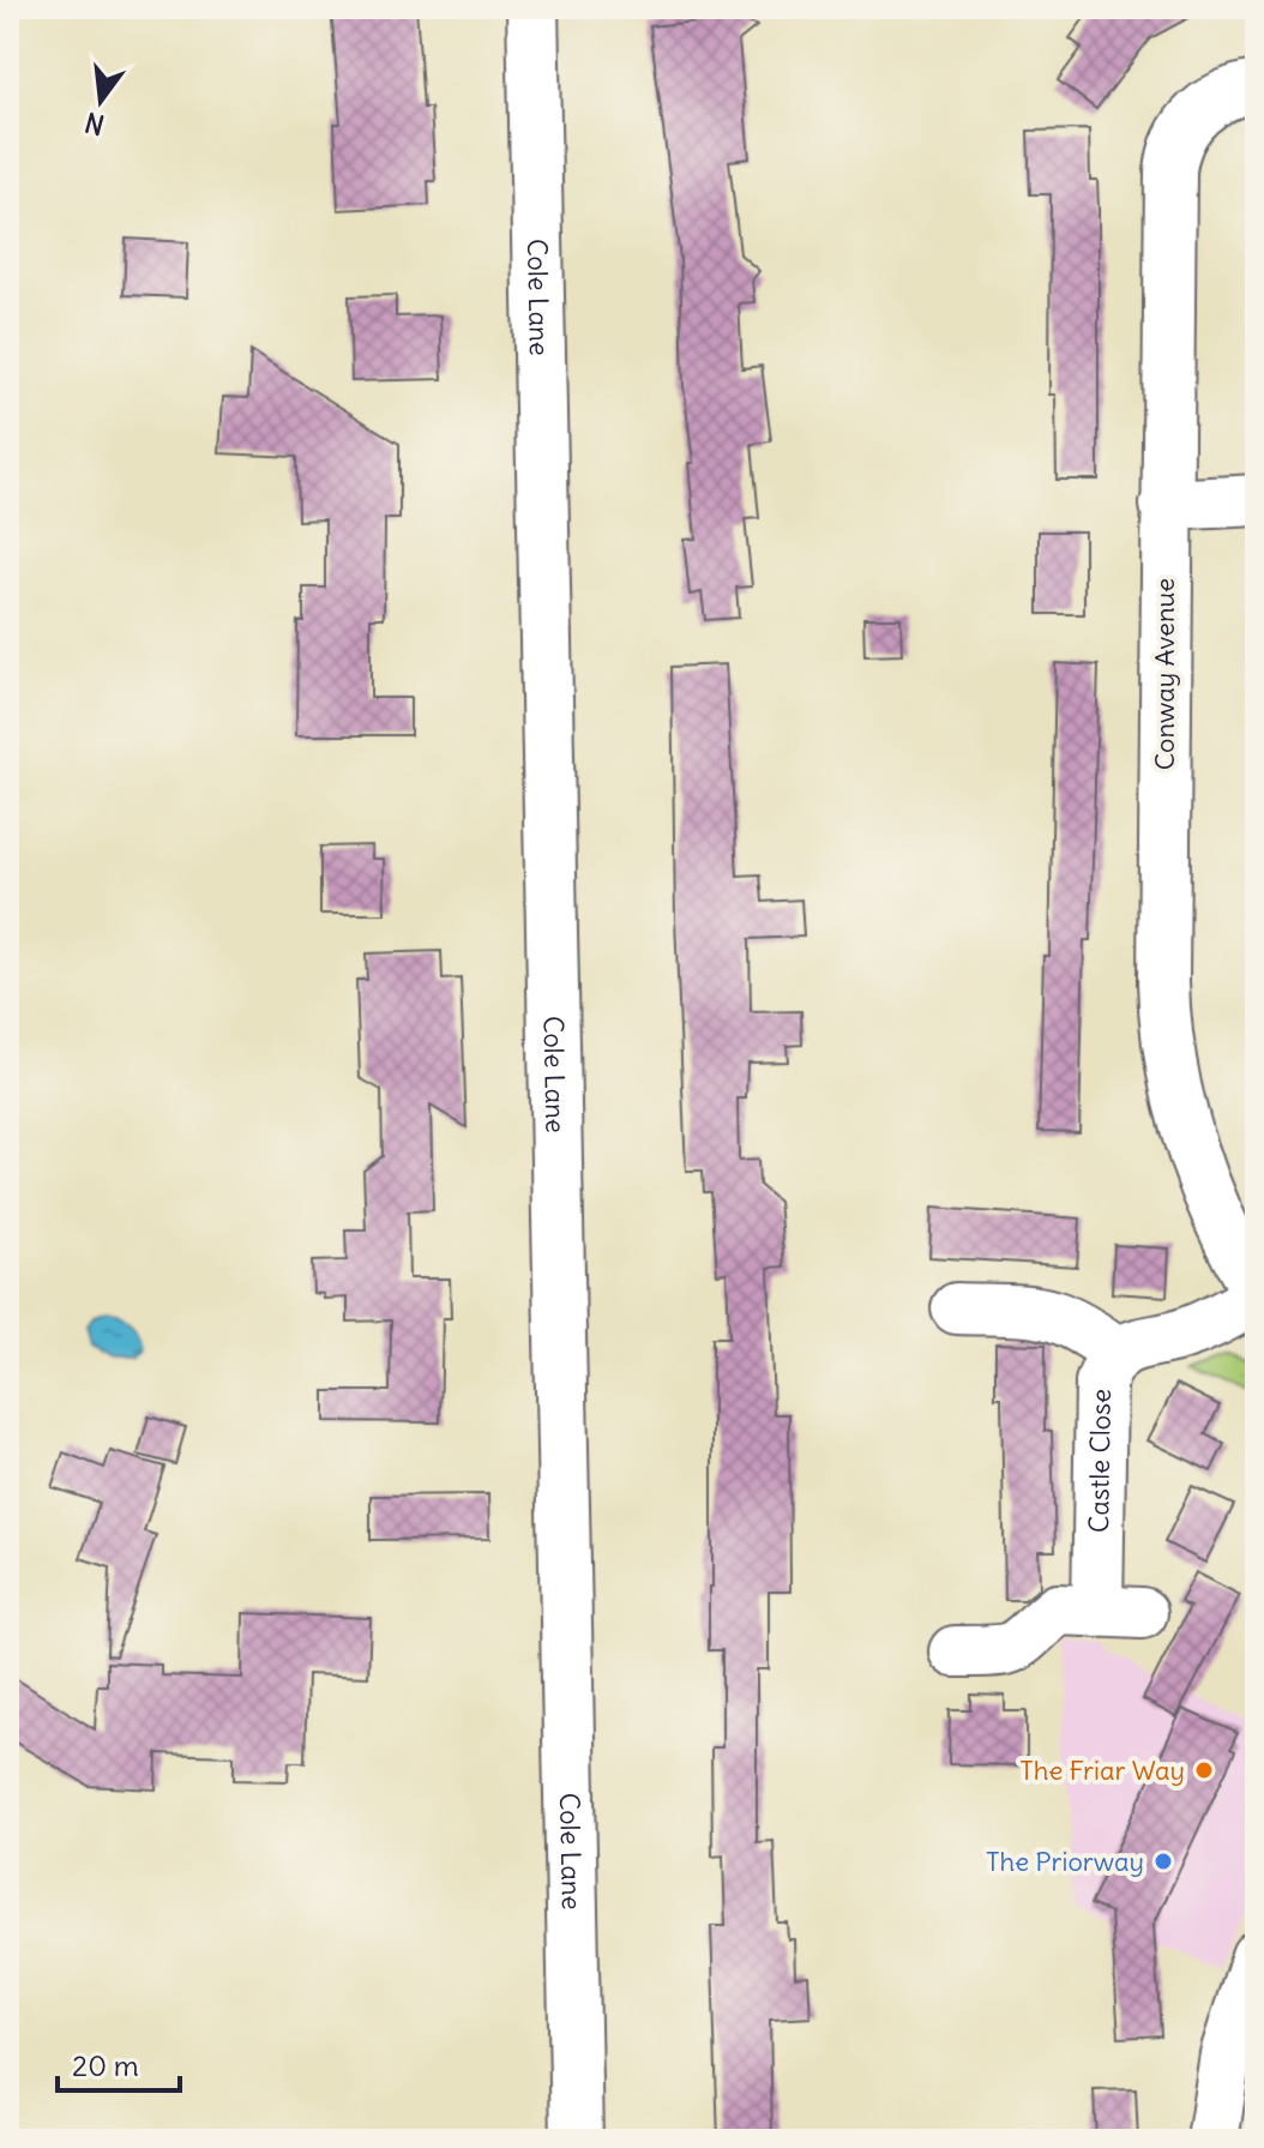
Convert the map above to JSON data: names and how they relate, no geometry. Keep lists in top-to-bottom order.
{
  "streets": {
    "street": ["Cole Lane", "Conway Avenue", "Castle Close"]
  },
  "crossings": [
    ["Conway Avenue", "Castle Close"]
  ],
  "places": ["The Friar Way", "The Priorway"],
  "scale_bar": "20 m",
  "north": "bottom"
}
